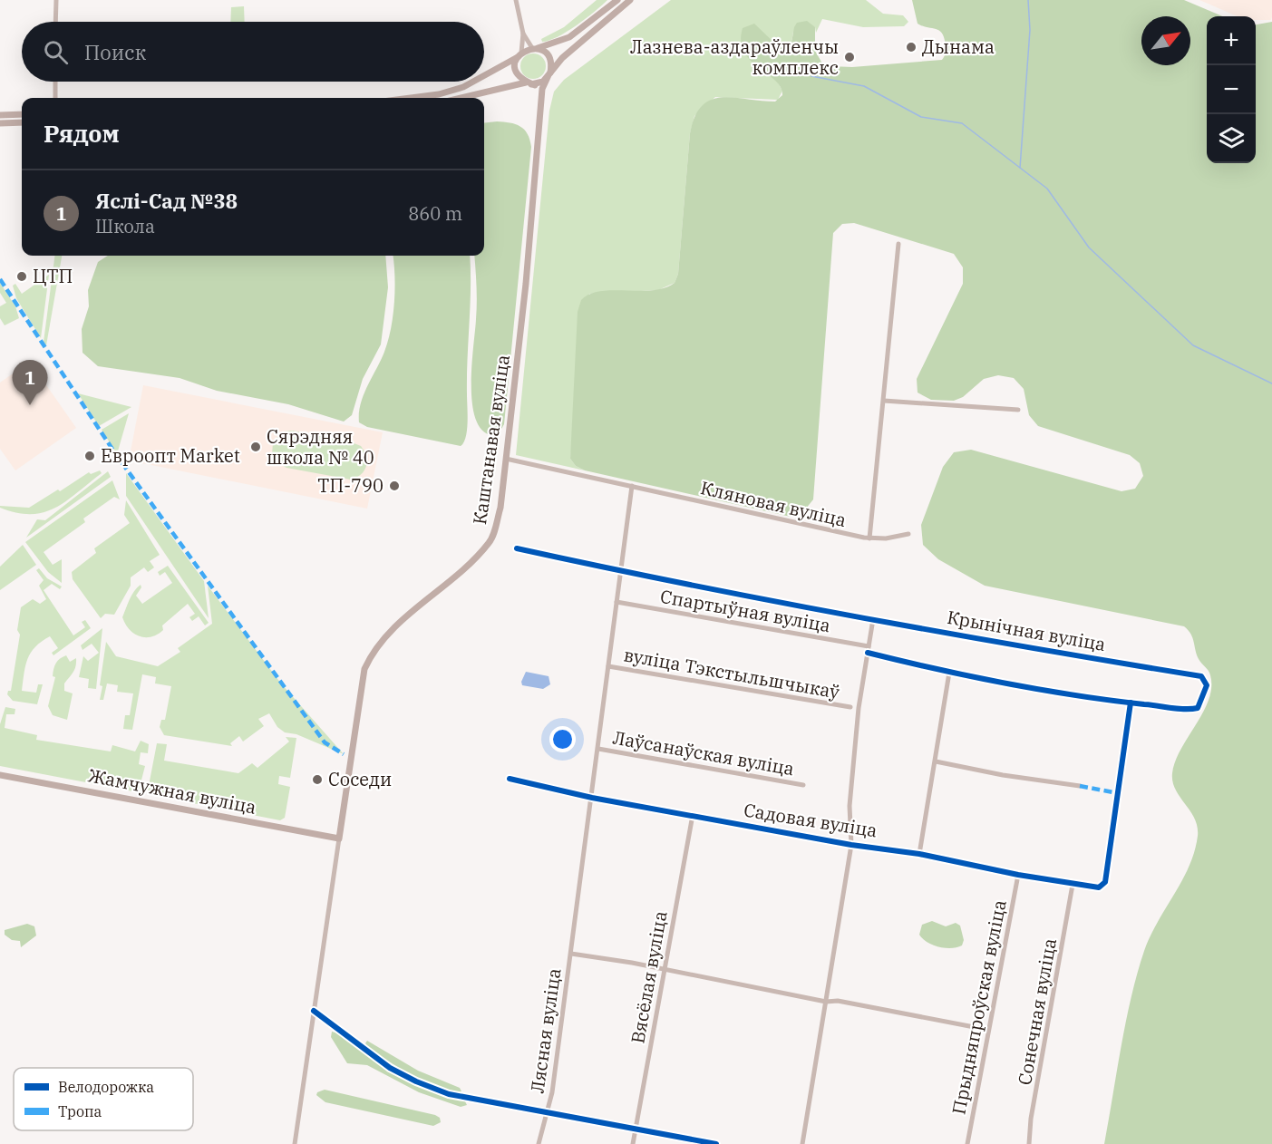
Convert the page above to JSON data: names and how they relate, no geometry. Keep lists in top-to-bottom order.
{
  "streets": {
    "main road": ["Каштанавая вуліца", "Жамчужная вуліца"],
    "street": [
      "Кляновая вуліца",
      "Спартыўная вуліца",
      "Крынічная вуліца",
      "вуліца Тэкстыльшчыкаў",
      "Лаўсанаўская вуліца",
      "Садовая вуліца",
      "Вясёлая вуліца",
      "Прыдняпроўская вуліца",
      "Сонечная вуліца",
      "Лясная вуліца"
    ]
  },
  "crossings": [
    ["Каштанавая вуліца", "Кляновая вуліца"],
    ["Каштанавая вуліца", "Жамчужная вуліца"],
    ["Кляновая вуліца", "Лясная вуліца"],
    ["Спартыўная вуліца", "Крынічная вуліца"],
    ["Спартыўная вуліца", "Лясная вуліца"],
    ["Крынічная вуліца", "Садовая вуліца"],
    ["Крынічная вуліца", "Лясная вуліца"],
    ["вуліца Тэкстыльшчыкаў", "Лясная вуліца"],
    ["Лаўсанаўская вуліца", "Лясная вуліца"],
    ["Садовая вуліца", "Вясёлая вуліца"],
    ["Садовая вуліца", "Прыдняпроўская вуліца"],
    ["Садовая вуліца", "Сонечная вуліца"],
    ["Садовая вуліца", "Лясная вуліца"],
    ["Вясёлая вуліца", "Лясная вуліца"],
    ["Прыдняпроўская вуліца", "Лясная вуліца"]
  ],
  "places": [
    "Дынама",
    "Лазнева-аздараўленчы комплекс",
    "ЦТП",
    "Сярэдняя школа № 40",
    "Евроопт Market",
    "ТП-790",
    "Соседи"
  ],
  "legend": ["Велодорожка", "Тропа"],
  "north": "top right",
  "page": {
    "map_buttons": ["+", "−"],
    "search": "Поиск",
    "heading": "Рядом",
    "list": [
      {
        "mark": "1",
        "name": "Яслі-Сад №38",
        "note": "Школа",
        "value": "860 m"
      }
    ],
    "pins": "1"
  }
}
